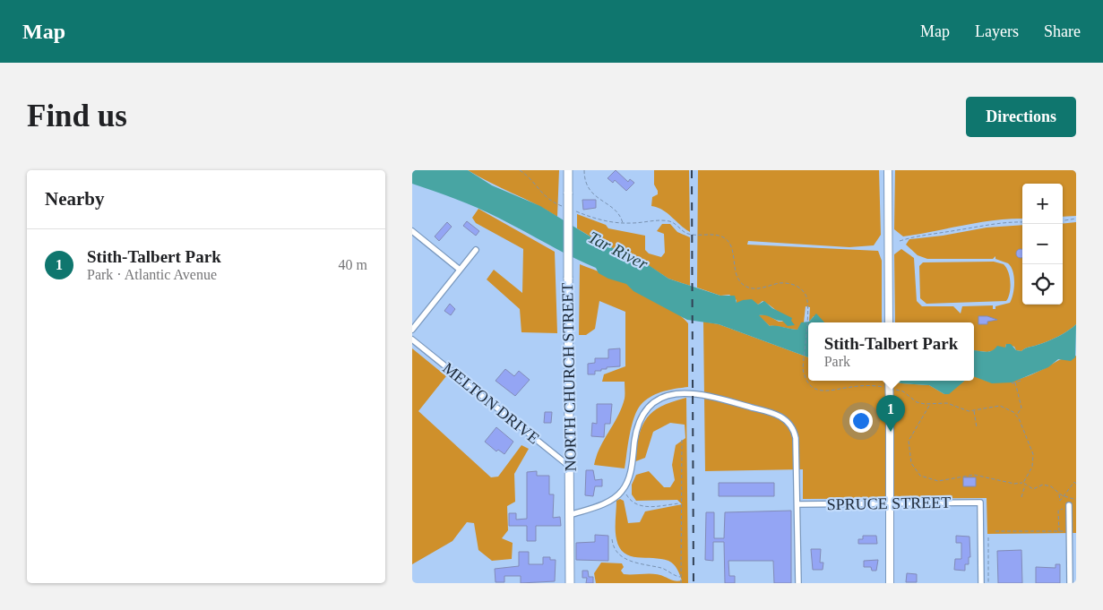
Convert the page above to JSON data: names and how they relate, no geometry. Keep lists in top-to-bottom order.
{
  "streets": {
    "main road": ["NORTH CHURCH STREET"],
    "street": ["MELTON DRIVE", "SPRUCE STREET"]
  },
  "crossings": [
    ["NORTH CHURCH STREET", "MELTON DRIVE"]
  ],
  "water": ["Tar River"],
  "page": {
    "header": "Map",
    "nav": ["Map", "Layers", "Share"],
    "buttons": "Directions",
    "title": "Find us",
    "heading": "Nearby",
    "map_buttons": ["+", "−"],
    "list": [
      {
        "mark": "1",
        "name": "Stith-Talbert Park",
        "note": "Park · Atlantic Avenue",
        "value": "40 m"
      }
    ],
    "popup": ["Stith-Talbert Park", "Park"],
    "pins": "1"
  }
}
